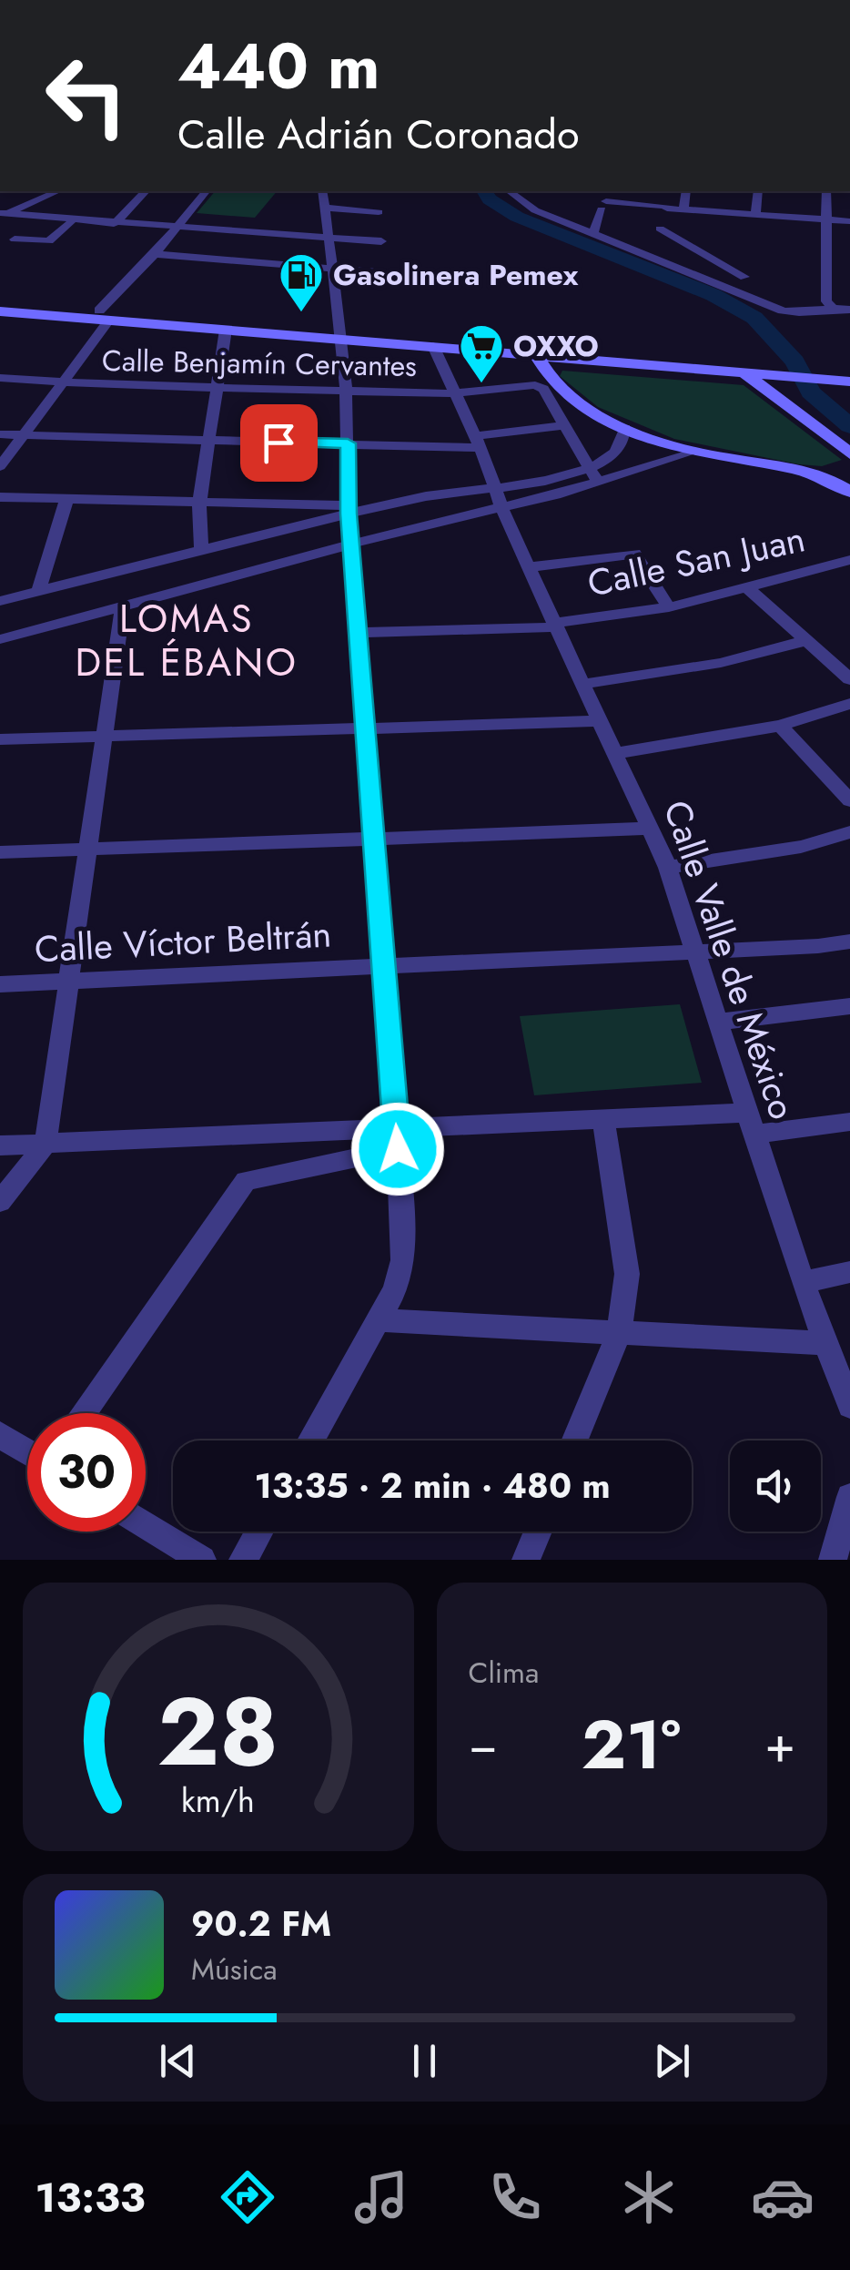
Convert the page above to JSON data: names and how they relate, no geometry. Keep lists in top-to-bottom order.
{
  "streets": {
    "street": [
      "Calle Benjamín Cervantes",
      "Calle San Juan",
      "Calle Víctor Beltrán",
      "Calle Valle de México"
    ]
  },
  "crossings": [
    ["Calle Benjamín Cervantes", "Calle Valle de México"],
    ["Calle San Juan", "Calle Valle de México"],
    ["Calle Víctor Beltrán", "Calle Valle de México"]
  ],
  "districts": ["LOMAS DEL ÉBANO"],
  "places": {
    "fuel station": ["Gasolinera Pemex"],
    "supermarket": ["OXXO"]
  },
  "page": {
    "turn": ["440 m", "Calle Adrián Coronado"],
    "limit": "30",
    "trip": "13:35 · 2 min · 480 m",
    "tile": "Clima",
    "heat": ["−", "21°", "+"],
    "song": ["90.2 FM", "Música"],
    "tabs": "13:33",
    "gauge": ["28", "km/h"]
  }
}
